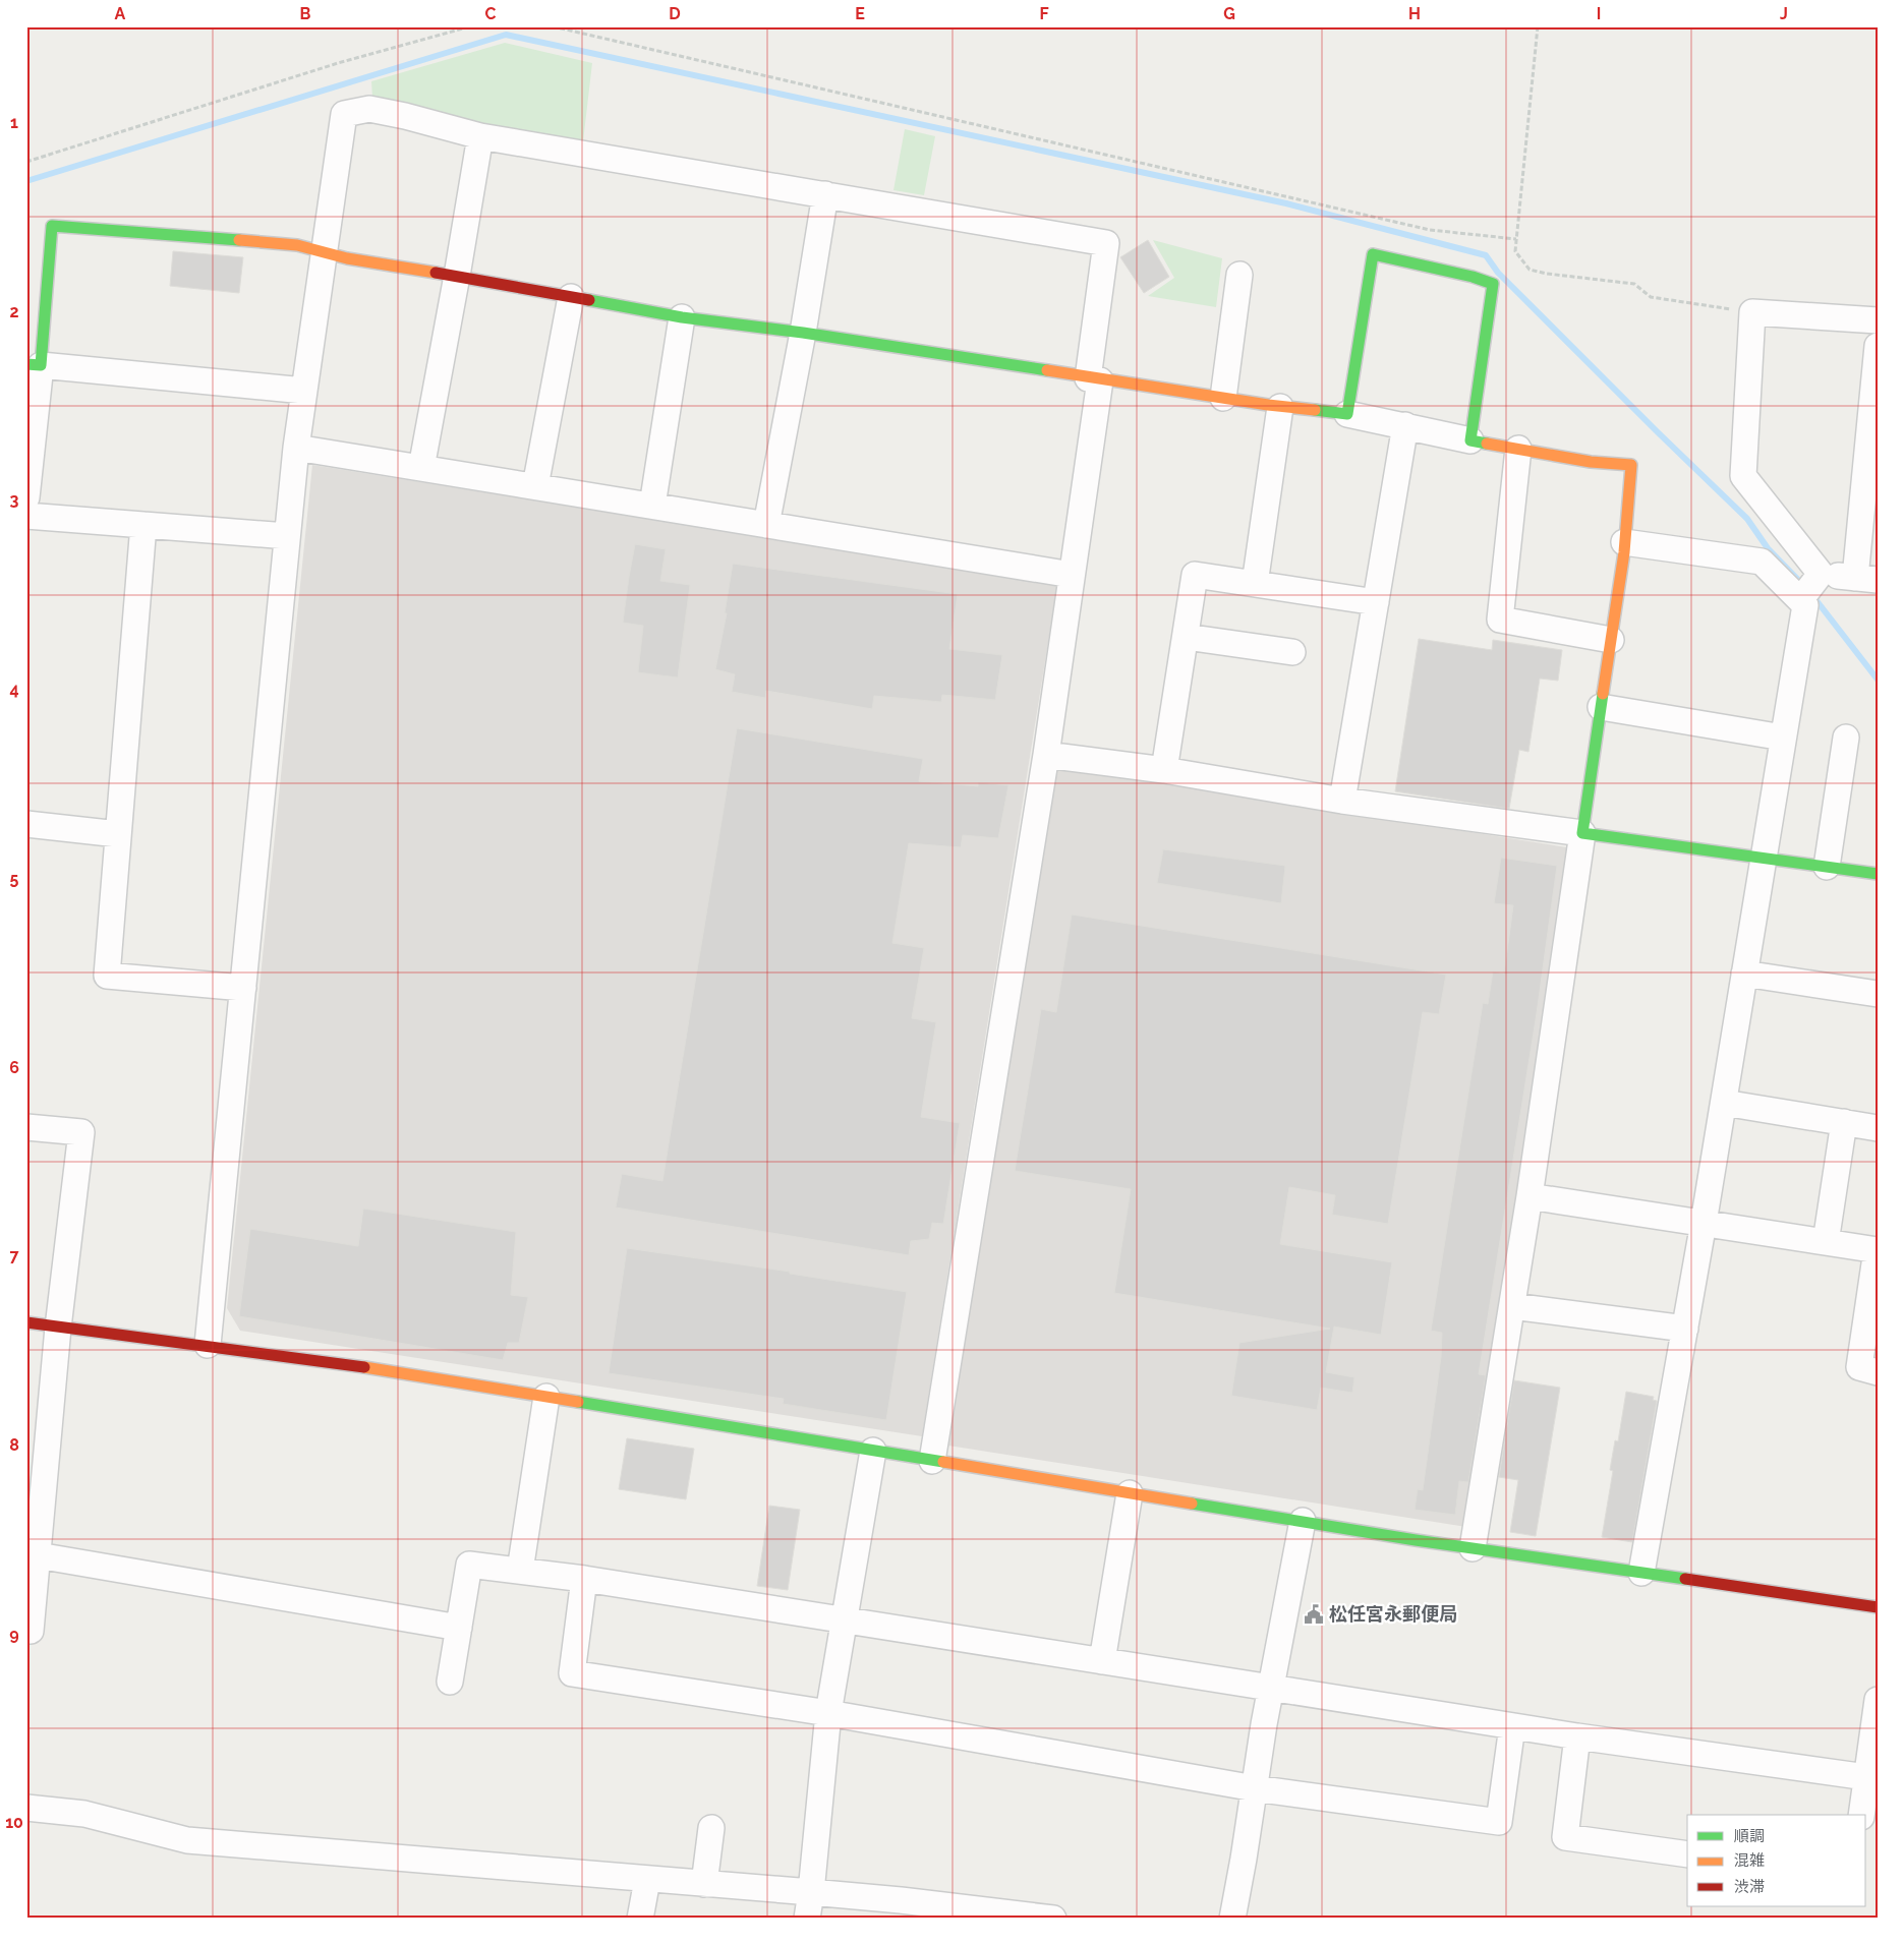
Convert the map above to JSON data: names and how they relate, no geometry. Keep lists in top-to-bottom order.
{
  "places": {
    "public building": ["松任宮永郵便局"]
  },
  "legend": ["順調", "混雑", "渋滞"],
  "grid": {
    "columns": [
      "A",
      "B",
      "C",
      "D",
      "E",
      "F",
      "G",
      "H",
      "I",
      "J"
    ],
    "rows": [
      "1",
      "2",
      "3",
      "4",
      "5",
      "6",
      "7",
      "8",
      "9",
      "10"
    ]
  }
}
